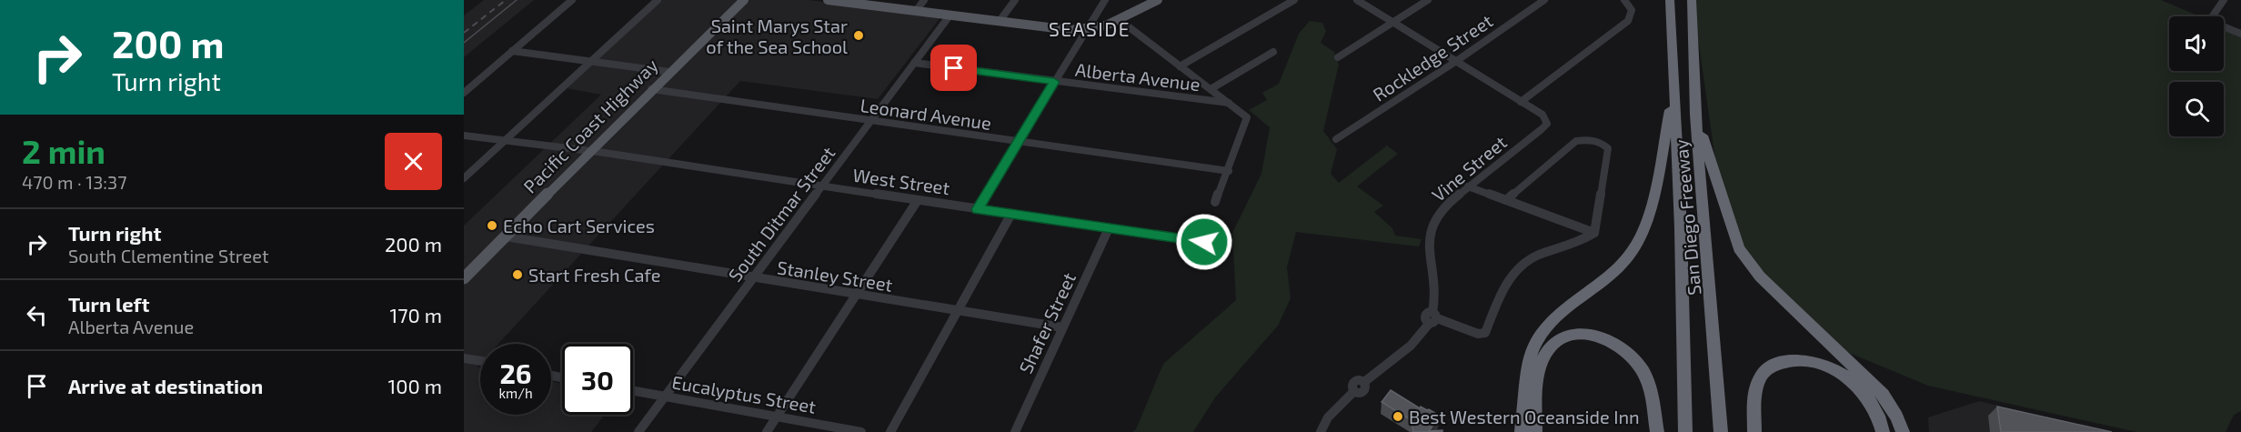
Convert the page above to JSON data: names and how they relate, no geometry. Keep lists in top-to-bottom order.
{
  "streets": {
    "highway": ["San Diego Freeway"],
    "main road": ["Pacific Coast Highway"],
    "street": [
      "Rockledge Street",
      "Alberta Avenue",
      "Leonard Avenue",
      "Vine Street",
      "West Street",
      "South Ditmar Street",
      "Stanley Street",
      "Shafer Street",
      "Eucalyptus Street"
    ]
  },
  "crossings": [
    ["Alberta Avenue", "South Ditmar Street"],
    ["Leonard Avenue", "Pacific Coast Highway"],
    ["Leonard Avenue", "South Ditmar Street"],
    ["Pacific Coast Highway", "West Street"],
    ["Pacific Coast Highway", "Stanley Street"],
    ["West Street", "South Ditmar Street"],
    ["West Street", "Shafer Street"],
    ["South Ditmar Street", "Stanley Street"],
    ["South Ditmar Street", "Eucalyptus Street"],
    ["Stanley Street", "Shafer Street"]
  ],
  "districts": ["SEASIDE"],
  "places": [
    "Saint Marys Star of the Sea School",
    "Echo Cart Services",
    "Start Fresh Cafe",
    "Best Western Oceanside Inn"
  ],
  "page": {
    "turn": ["200 m", "Turn right"],
    "heading": ["2 min", "470 m · 13:37"],
    "list": [
      {
        "name": "Turn right",
        "note": "South Clementine Street",
        "value": "200 m"
      },
      {
        "name": "Turn left",
        "note": "Alberta Avenue",
        "value": "170 m"
      },
      {
        "name": "Arrive at destination",
        "value": "100 m"
      }
    ],
    "speed": "26 km/h",
    "limit": "30"
  }
}
